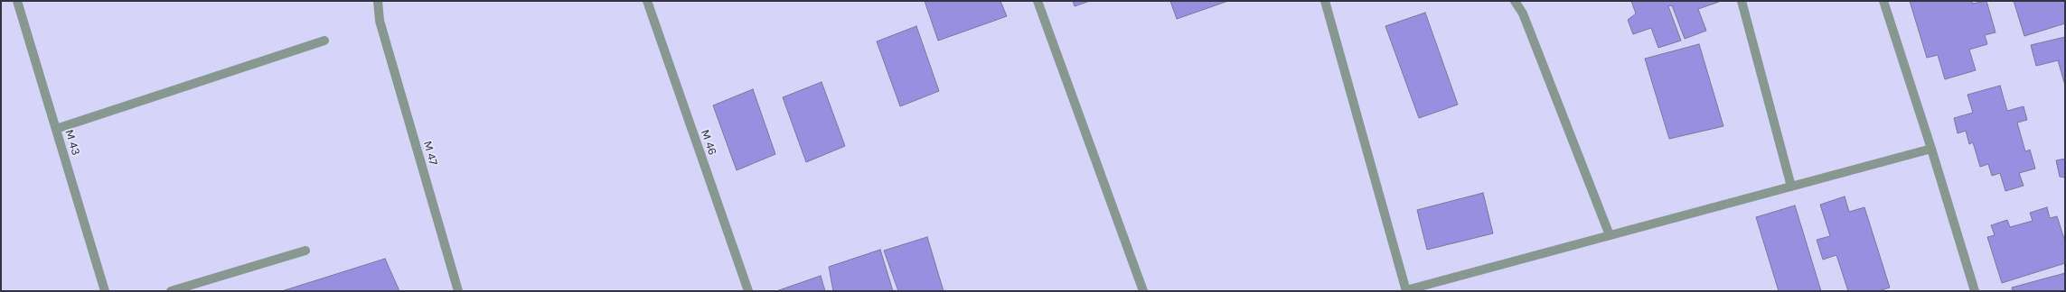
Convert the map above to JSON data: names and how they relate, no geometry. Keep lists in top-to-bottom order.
{
  "streets": {
    "street": ["M 43", "M 46", "M 47"]
  }
}
